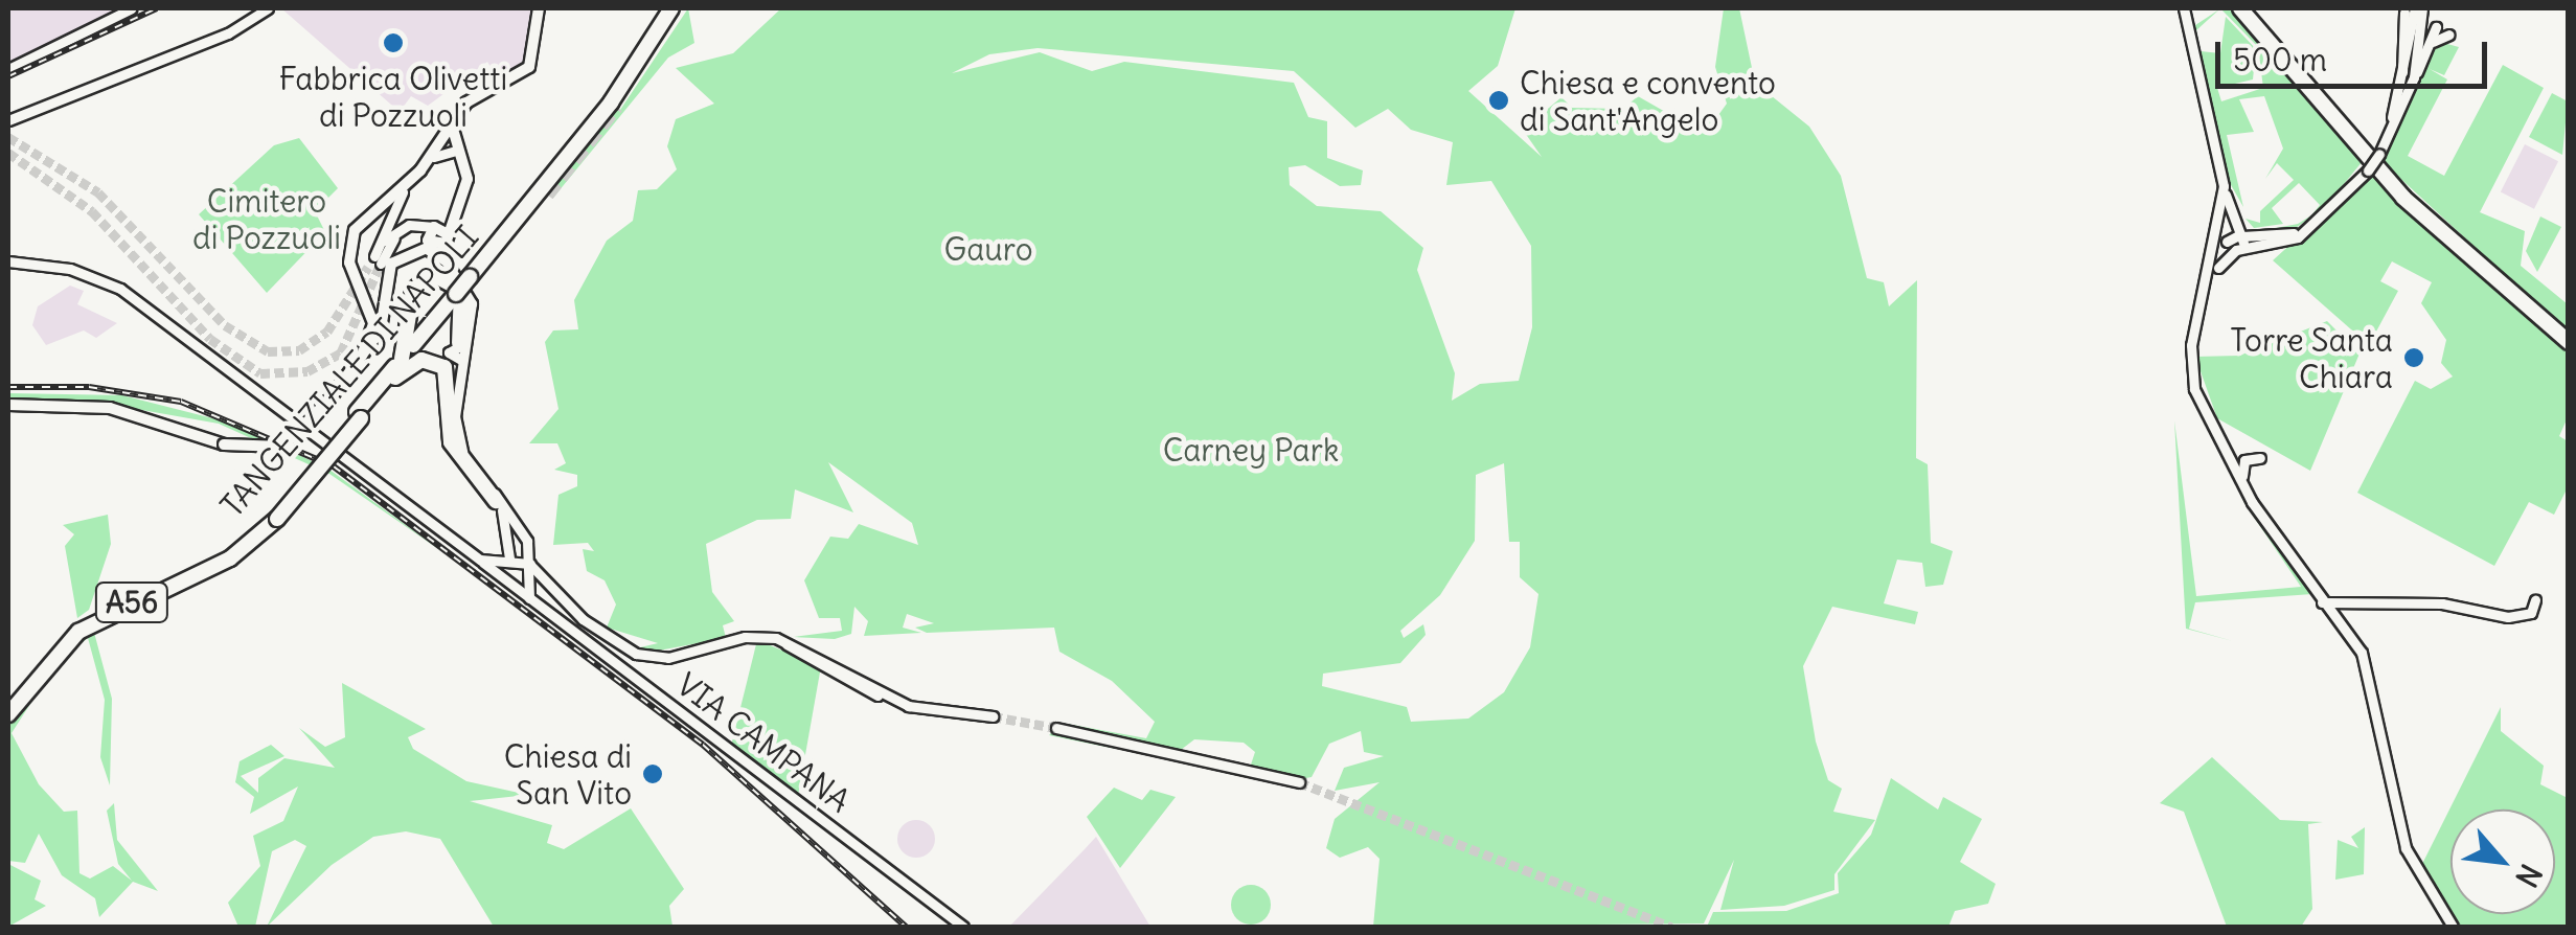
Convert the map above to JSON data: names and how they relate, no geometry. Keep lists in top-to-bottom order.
{
  "streets": {
    "highway": ["TANGENZIALE DI NAPOLI", "A56"],
    "street": ["VIA CAMPANA"]
  },
  "parks": ["Cimitero di Pozzuoli", "Gauro", "Carney Park"],
  "places": [
    "Fabbrica Olivetti di Pozzuoli",
    "Chiesa e convento di Sant'Angelo",
    "Torre Santa Chiara",
    "Chiesa di San Vito"
  ],
  "scale_bar": "500 m",
  "north": "bottom right"
}
